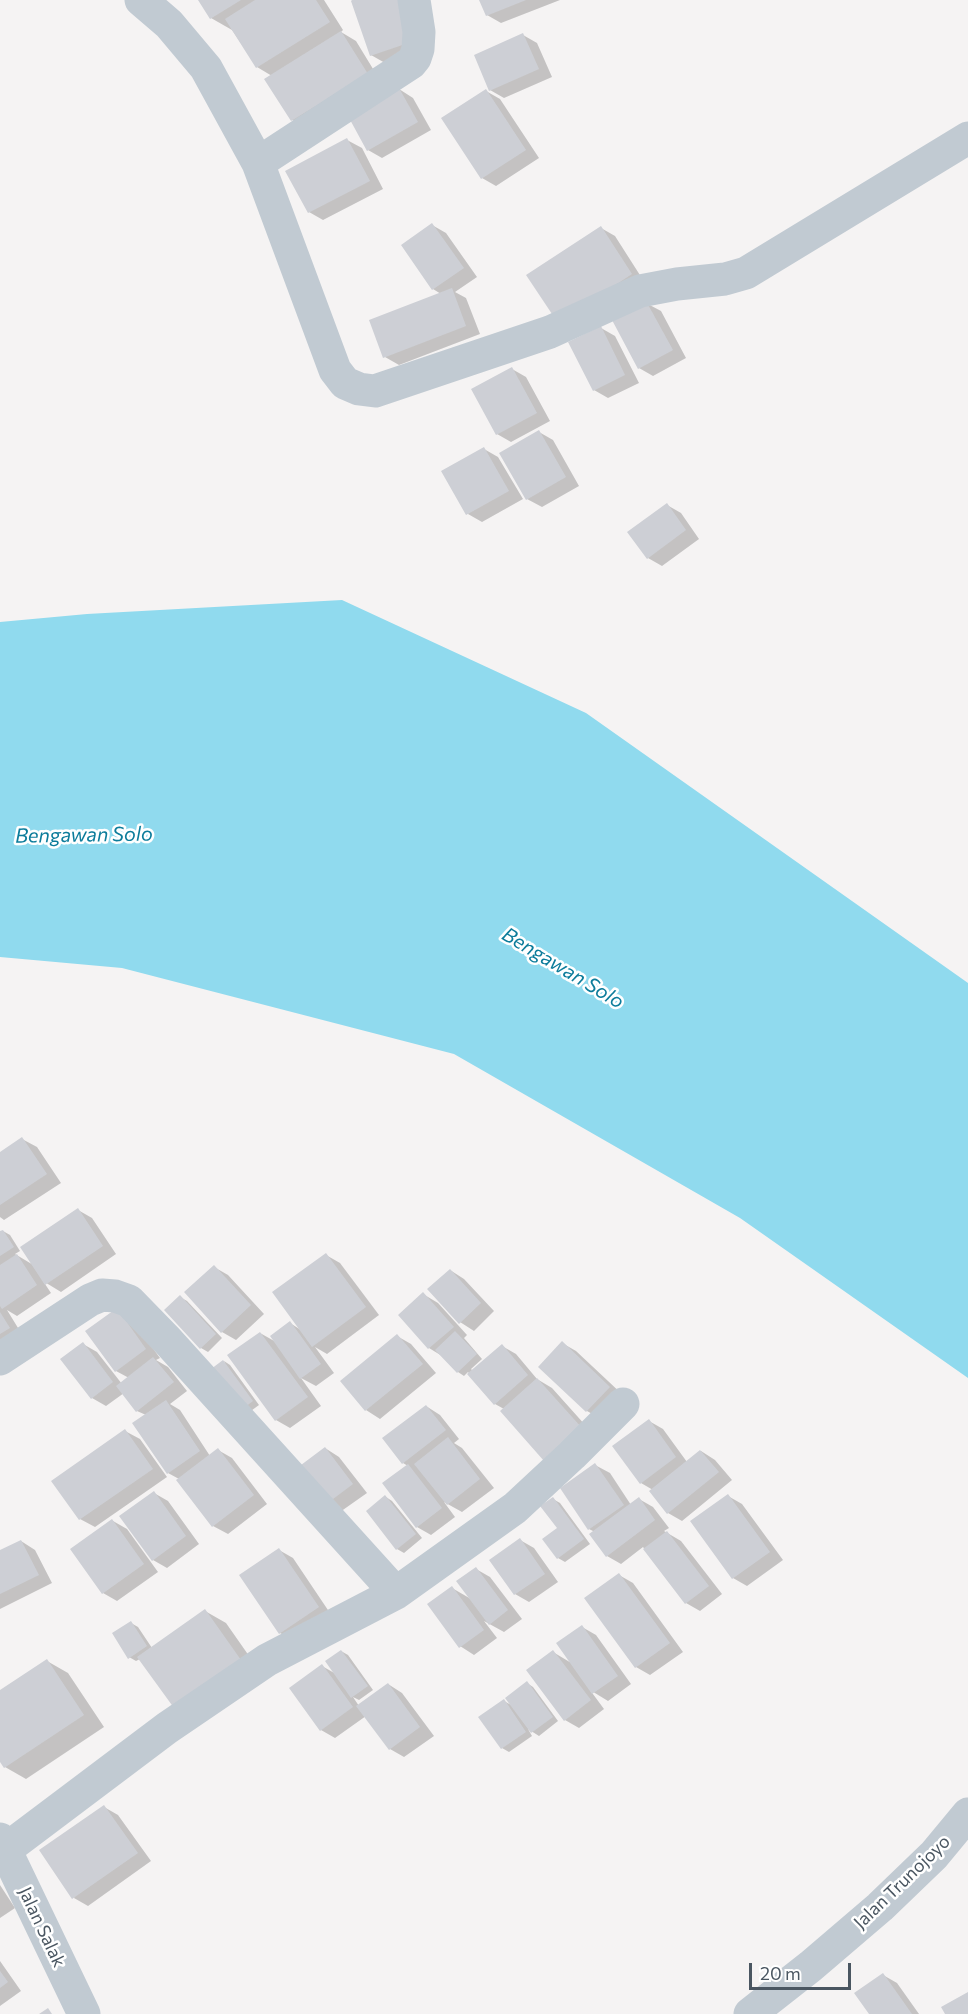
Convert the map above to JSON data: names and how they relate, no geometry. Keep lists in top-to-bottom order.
{
  "streets": {
    "street": ["Jalan Trunojoyo", "Jalan Salak"]
  },
  "water": ["Bengawan Solo"],
  "scale_bar": "20 m"
}
